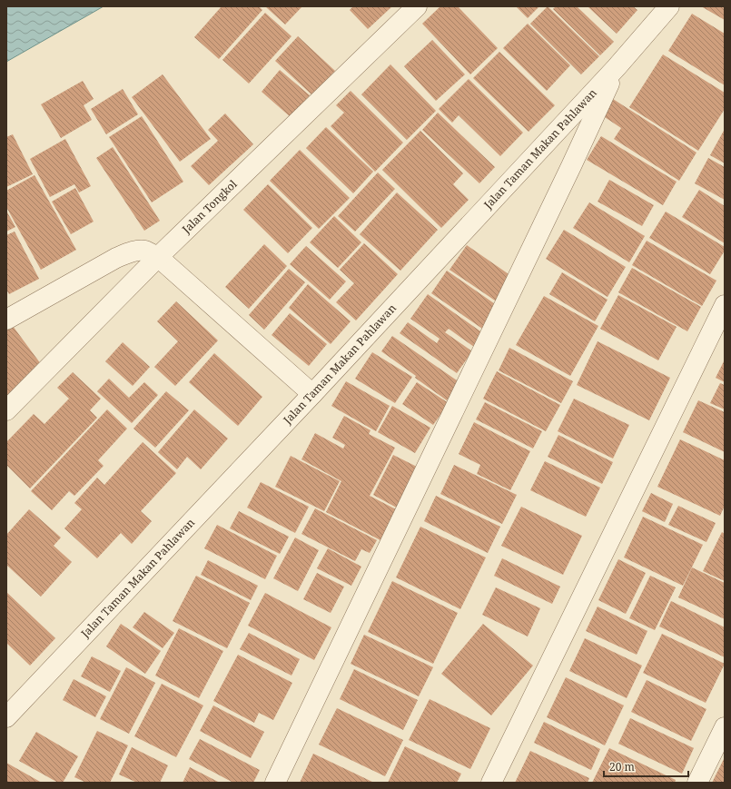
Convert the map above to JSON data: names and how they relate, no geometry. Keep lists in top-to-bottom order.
{
  "streets": {
    "street": ["Jalan Taman Makan Pahlawan", "Jalan Tongkol"]
  },
  "scale_bar": "20 m"
}
